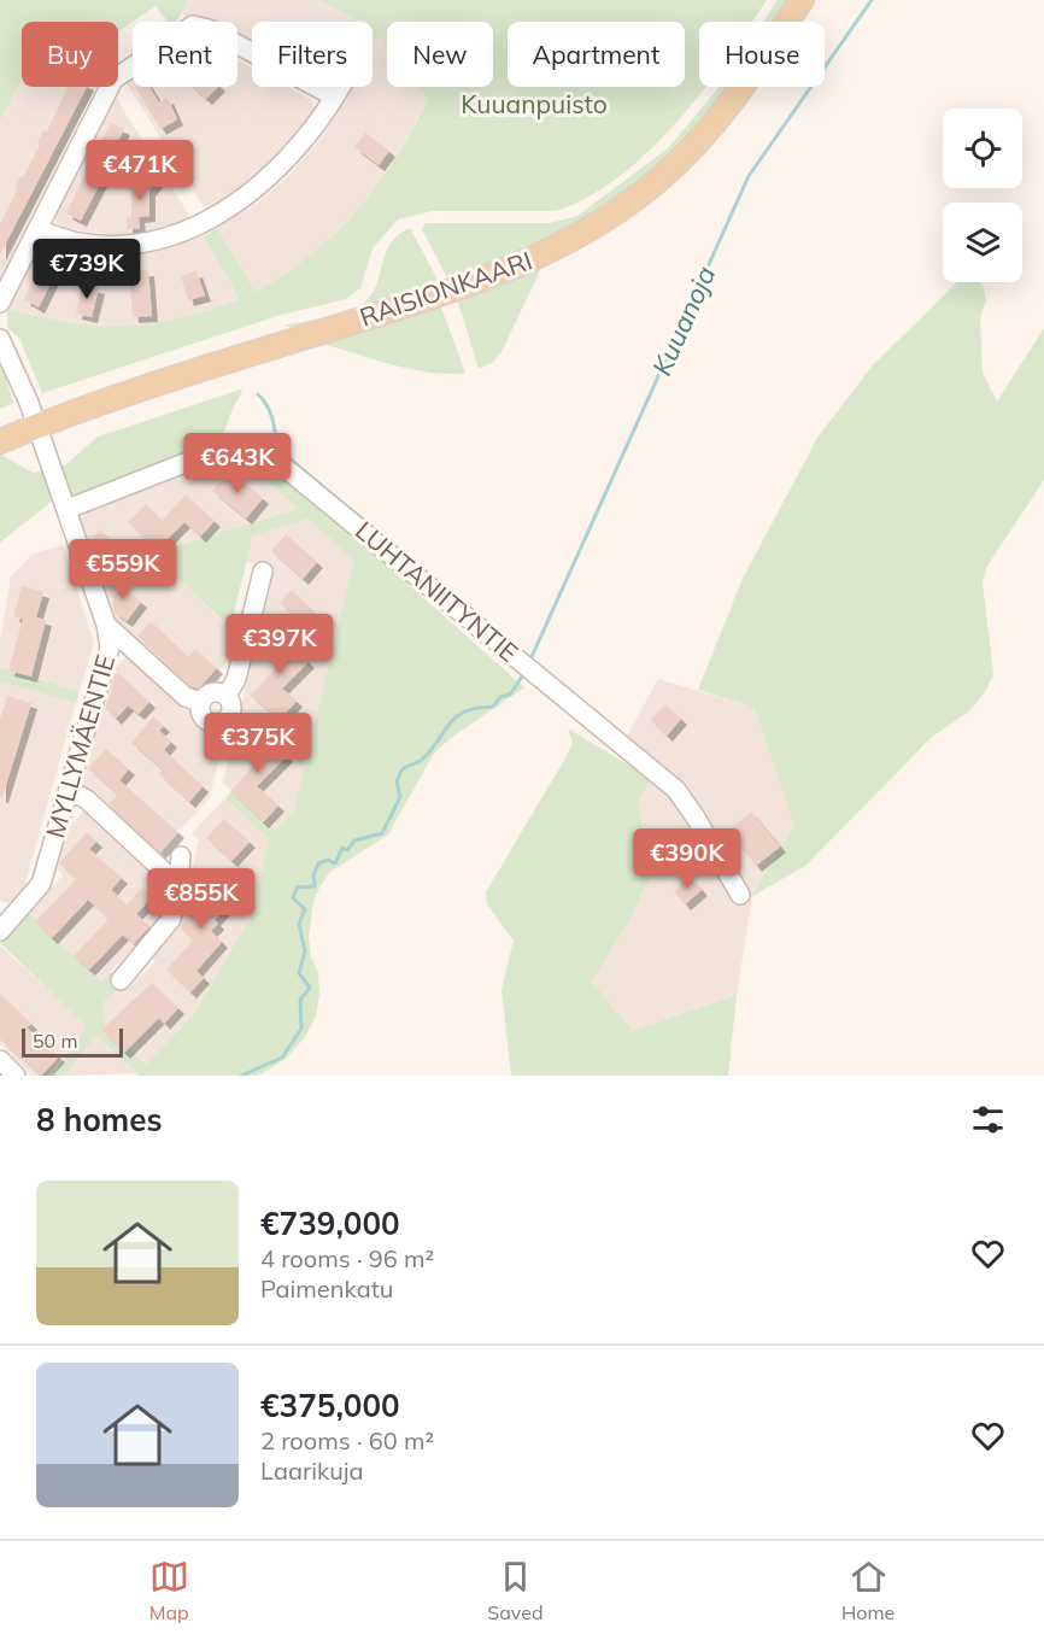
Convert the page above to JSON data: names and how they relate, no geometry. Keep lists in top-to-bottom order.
{
  "streets": {
    "main road": ["RAISIONKAARI"],
    "street": ["LUHTANIITYNTIE", "MYLLYMÄENTIE"]
  },
  "crossings": [
    ["RAISIONKAARI", "MYLLYMÄENTIE"],
    ["LUHTANIITYNTIE", "MYLLYMÄENTIE"]
  ],
  "water": ["Kuuanoja"],
  "parks": ["Kuuanpuisto"],
  "scale_bar": "50 m",
  "page": {
    "chip": [
      "Buy",
      "Rent",
      "Filters",
      "New",
      "Apartment",
      "House"
    ],
    "price": [
      "€471K",
      "€739K",
      "€643K",
      "€559K",
      "€397K",
      "€375K",
      "€390K",
      "€855K"
    ],
    "scale": "50 m",
    "heading": "8 homes",
    "list": [
      {
        "name": "€739,000",
        "note": "4 rooms · 96 m² · Paimenkatu"
      },
      {
        "name": "€375,000",
        "note": "2 rooms · 60 m² · Laarikuja"
      }
    ],
    "tabs": ["Map", "Saved", "Home"]
  }
}
